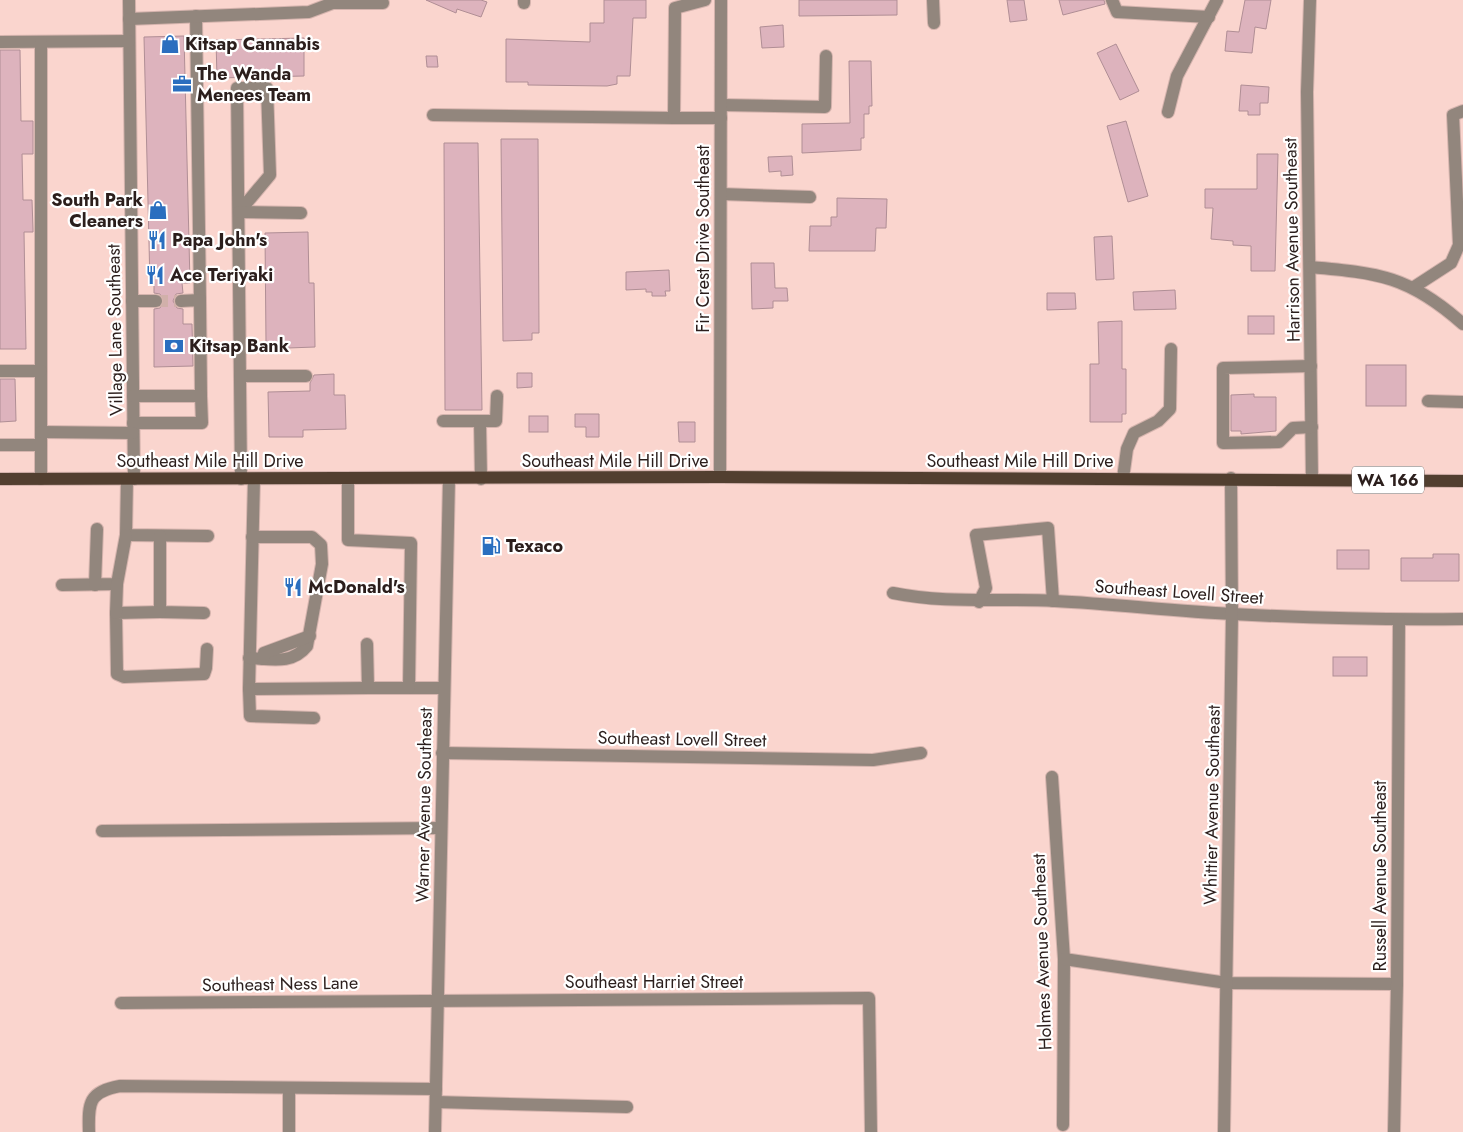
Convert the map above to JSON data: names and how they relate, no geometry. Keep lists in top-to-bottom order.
{
  "streets": {
    "main road": ["Southeast Mile Hill Drive", "WA 166"],
    "street": [
      "Fir Crest Drive Southeast",
      "Harrison Avenue Southeast",
      "Village Lane Southeast",
      "Southeast Lovell Street",
      "Warner Avenue Southeast",
      "Whittier Avenue Southeast",
      "Russell Avenue Southeast",
      "Holmes Avenue Southeast",
      "Southeast Harriet Street",
      "Southeast Ness Lane"
    ]
  },
  "crossings": [
    ["Fir Crest Drive Southeast", "Southeast Mile Hill Drive"],
    ["Harrison Avenue Southeast", "WA 166"],
    ["Village Lane Southeast", "Southeast Mile Hill Drive"],
    ["Southeast Mile Hill Drive", "WA 166"],
    ["Southeast Mile Hill Drive", "Warner Avenue Southeast"],
    ["Southeast Mile Hill Drive", "Whittier Avenue Southeast"],
    ["WA 166", "Whittier Avenue Southeast"],
    ["Southeast Lovell Street", "Warner Avenue Southeast"],
    ["Southeast Lovell Street", "Whittier Avenue Southeast"],
    ["Southeast Lovell Street", "Russell Avenue Southeast"],
    ["Warner Avenue Southeast", "Southeast Harriet Street"],
    ["Warner Avenue Southeast", "Southeast Ness Lane"],
    ["Southeast Harriet Street", "Southeast Ness Lane"]
  ],
  "places": {
    "shop": ["Kitsap Cannabis", "South Park Cleaners"],
    "office": ["The Wanda Menees Team"],
    "restaurant": ["Papa John's", "Ace Teriyaki", "McDonald's"],
    "bank": ["Kitsap Bank"],
    "fuel station": ["Texaco"]
  }
}
